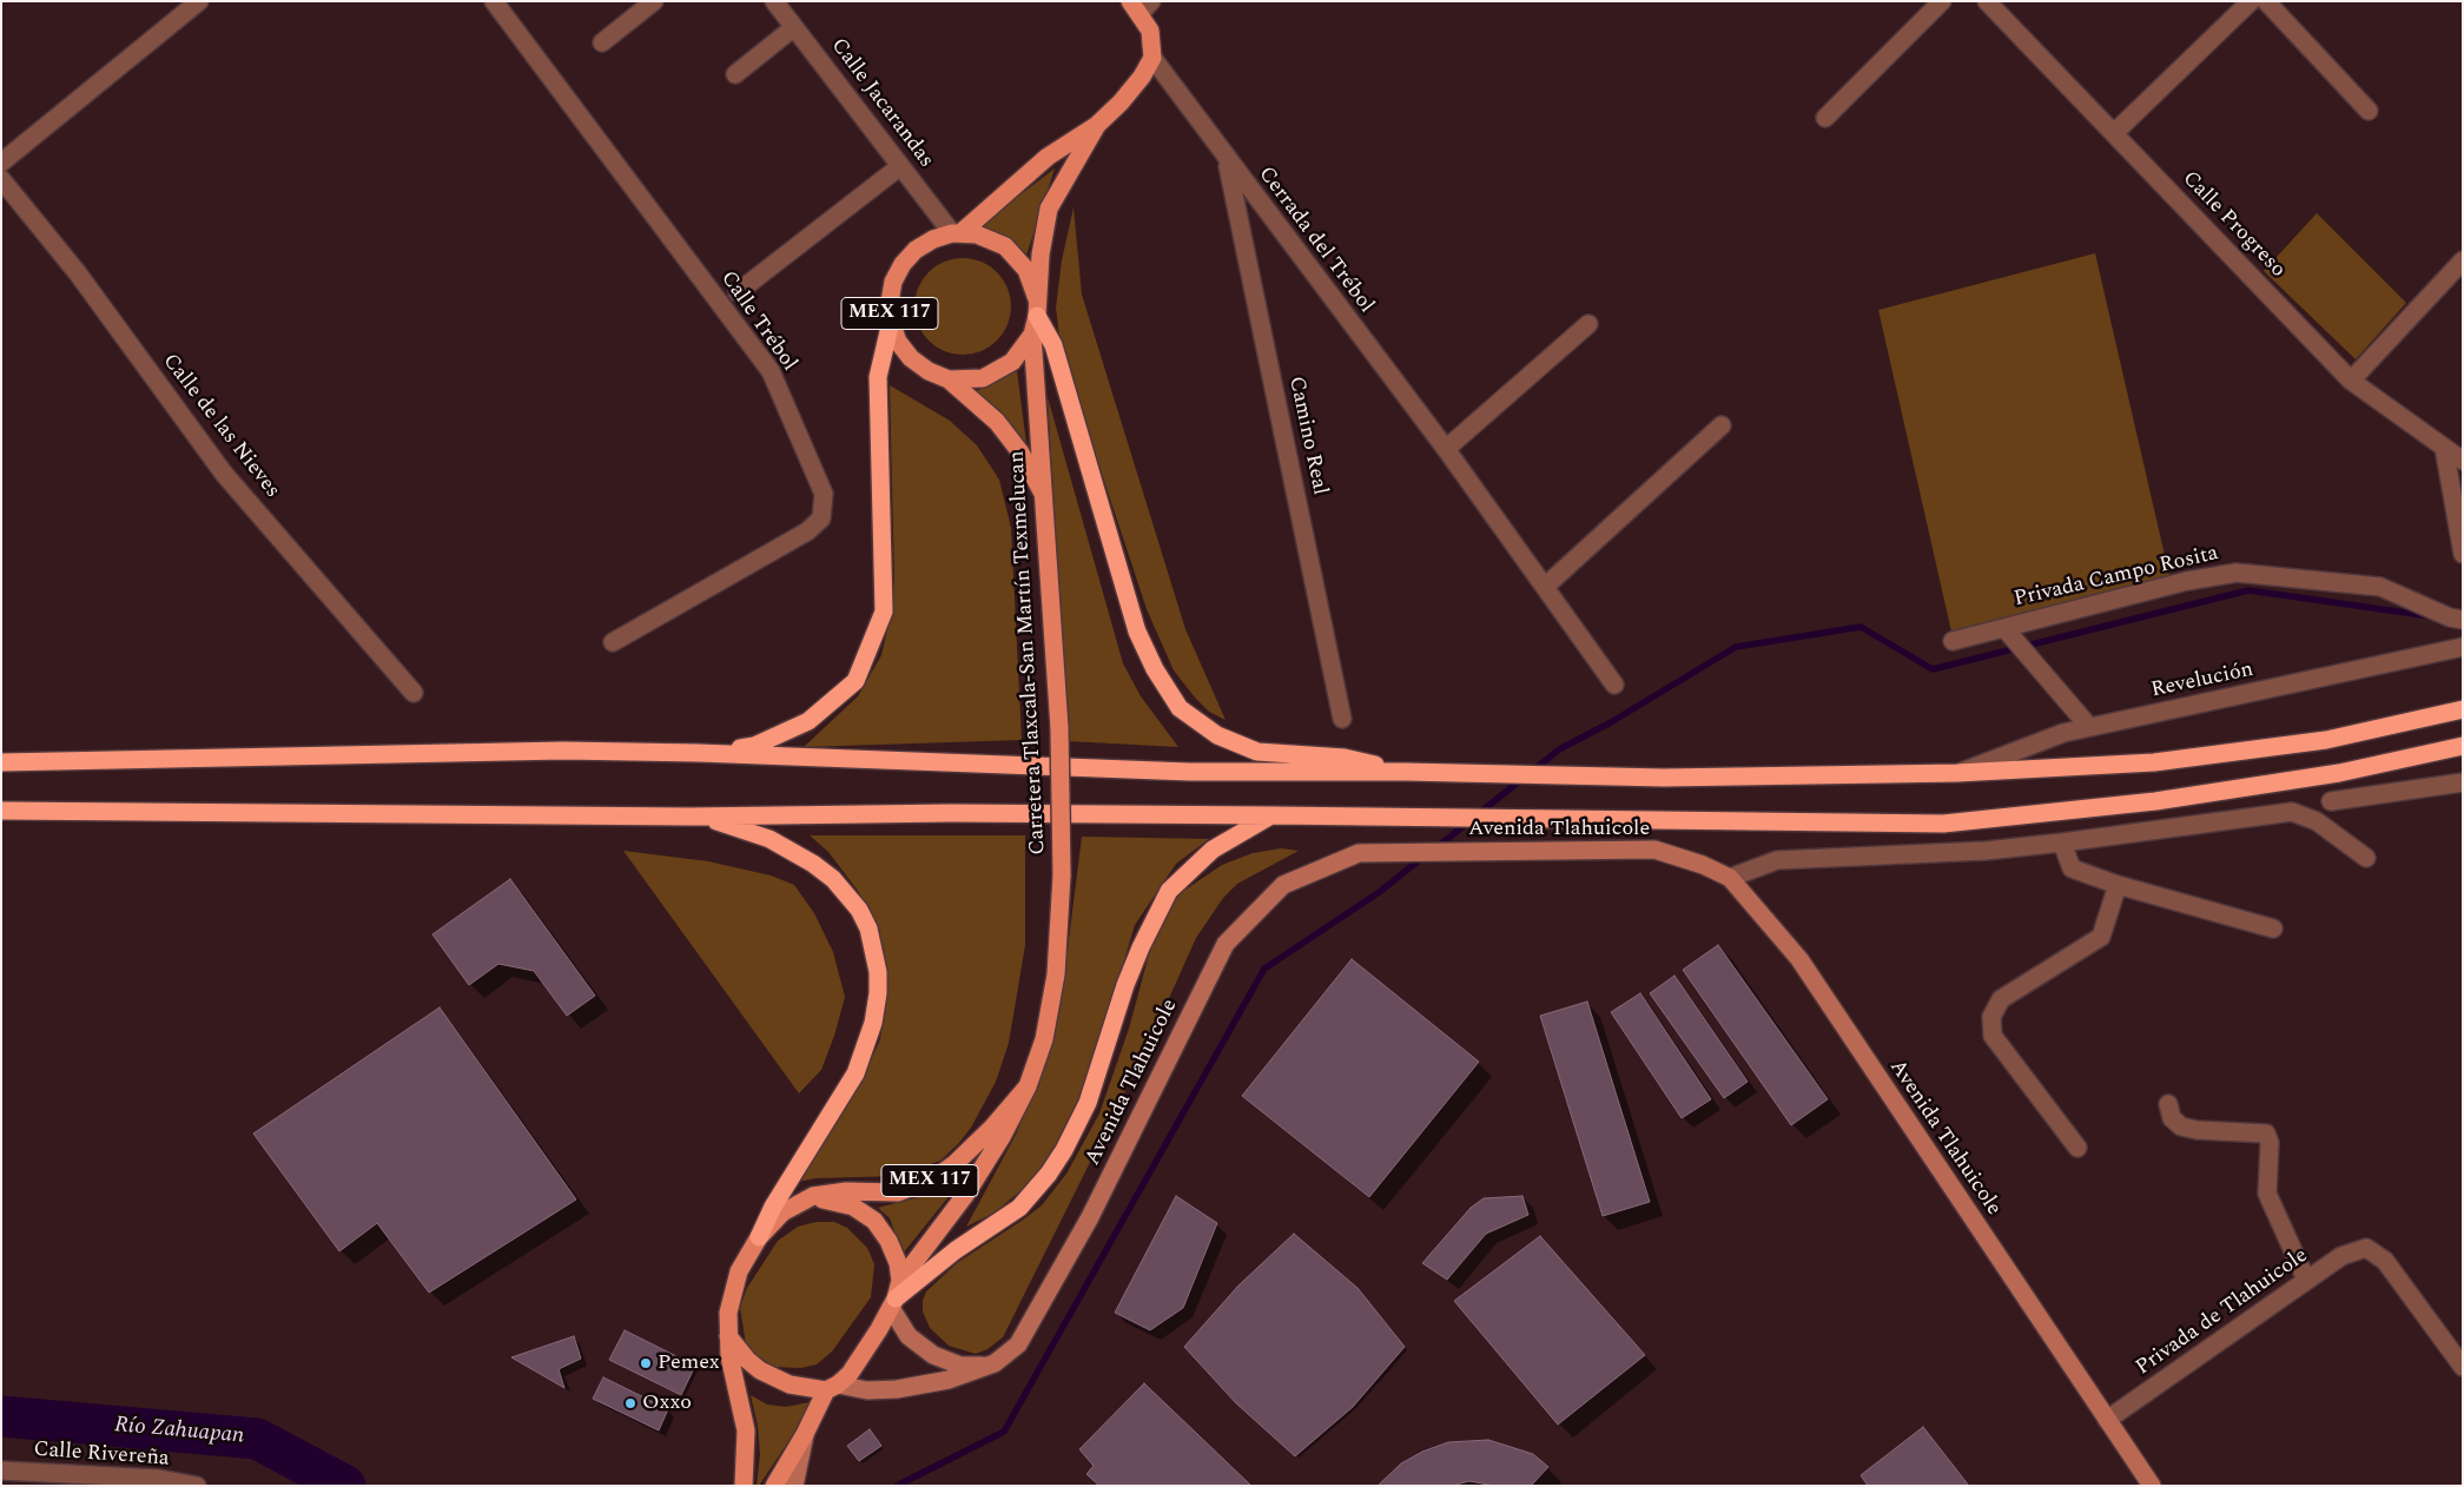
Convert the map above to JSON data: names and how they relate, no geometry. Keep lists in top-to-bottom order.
{
  "streets": {
    "main road": ["MEX 117", "Carretera Tlaxcala-San Martín Texmelucan", "Avenida Tlahuicole"],
    "street": [
      "Calle Jacarandas",
      "Calle Progreso",
      "Cerrada del Trébol",
      "Calle Trébol",
      "Calle de las Nieves",
      "Camino Real",
      "Privada Campo Rosita",
      "Revelución",
      "Privada de Tlahuicole",
      "Calle Rivereña"
    ]
  },
  "crossings": [
    ["Calle Jacarandas", "MEX 117"],
    ["Calle Jacarandas", "Carretera Tlaxcala-San Martín Texmelucan"],
    ["Cerrada del Trébol", "MEX 117"],
    ["Cerrada del Trébol", "Camino Real"],
    ["MEX 117", "Carretera Tlaxcala-San Martín Texmelucan"],
    ["MEX 117", "Avenida Tlahuicole"],
    ["Carretera Tlaxcala-San Martín Texmelucan", "Avenida Tlahuicole"],
    ["Avenida Tlahuicole", "Privada de Tlahuicole"]
  ],
  "water": ["Río Zahuapan"],
  "places": ["Pemex", "Oxxo"]
}
